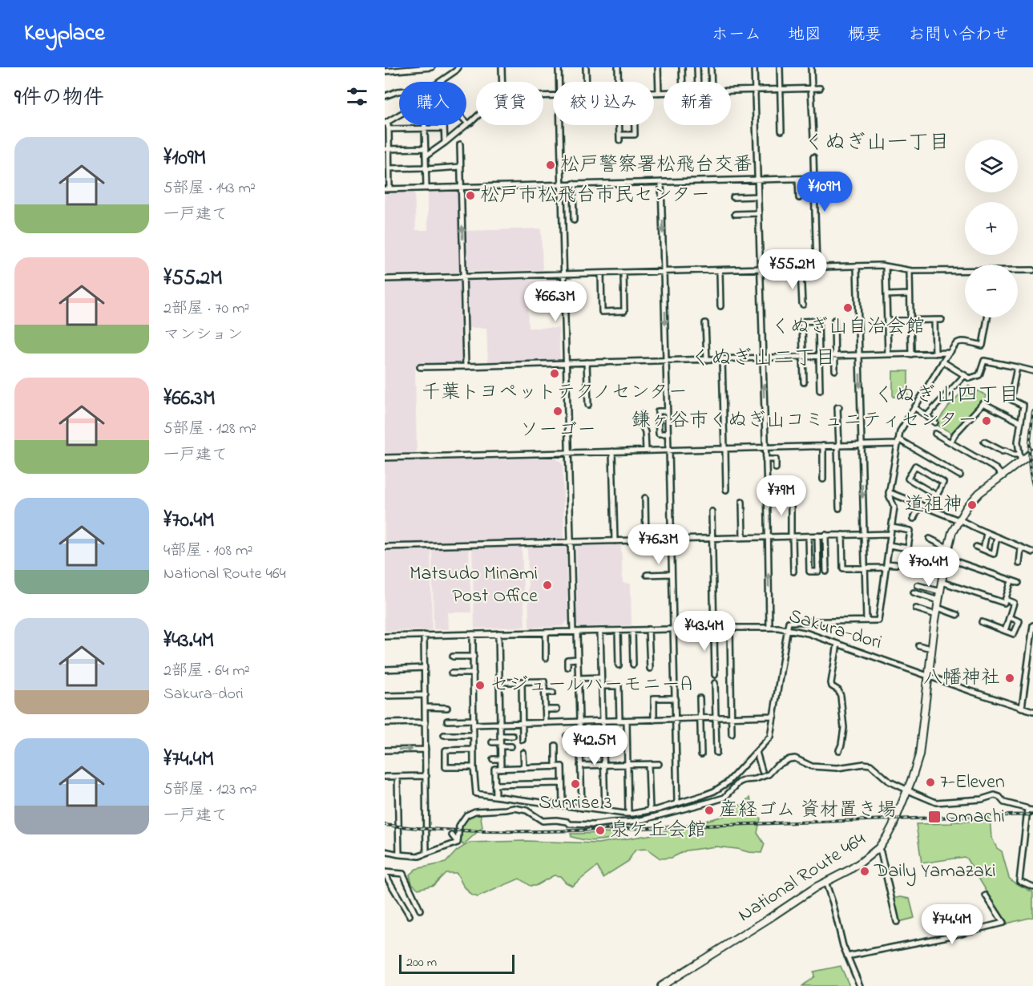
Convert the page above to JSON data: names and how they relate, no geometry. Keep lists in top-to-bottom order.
{
  "streets": {
    "highway": ["National Route 464"],
    "street": ["Sakura-dori"]
  },
  "crossings": [
    ["Sakura-dori", "National Route 464"]
  ],
  "districts": ["くぬぎ山一丁目", "くぬぎ山二丁目", "くぬぎ山四丁目"],
  "places": {
    "other": [
      "松戸警察署松飛台交番",
      "松戸市松飛台市民センター",
      "くぬぎ山自治会館",
      "千葉トヨペットテクノセンター",
      "ソーゴー",
      "鎌ヶ谷市くぬぎ山コミュニティセンター",
      "道祖神",
      "Matsudo Minami Post Office",
      "八幡神社",
      "セジュールハーモニーA",
      "7-Eleven",
      "Sunrise 3",
      "産経ゴム 資材置き場",
      "泉ケ丘会館",
      "Daily Yamazaki"
    ],
    "transit": ["Omachi"]
  },
  "scale_bar": "200 m",
  "page": {
    "header": "Keyplace",
    "nav": [
      "ホーム",
      "地図",
      "概要",
      "お問い合わせ"
    ],
    "heading": "9件の物件",
    "chip": [
      "購入",
      "賃貸",
      "絞り込み",
      "新着"
    ],
    "list": [
      {
        "name": "¥109M",
        "note": "5部屋 · 143 m² · 一戸建て"
      },
      {
        "name": "¥55.2M",
        "note": "2部屋 · 70 m² · マンション"
      },
      {
        "name": "¥66.3M",
        "note": "5部屋 · 128 m² · 一戸建て"
      },
      {
        "name": "¥70.4M",
        "note": "4部屋 · 108 m² · National Route 464"
      },
      {
        "name": "¥43.4M",
        "note": "2部屋 · 64 m² · Sakura-dori"
      },
      {
        "name": "¥74.4M",
        "note": "5部屋 · 123 m² · 一戸建て"
      }
    ],
    "map_buttons": ["+", "−"],
    "price": [
      "¥109M",
      "¥55.2M",
      "¥66.3M",
      "¥79M",
      "¥76.3M",
      "¥70.4M",
      "¥43.4M",
      "¥42.5M",
      "¥74.4M"
    ],
    "scale": "200 m"
  }
}
